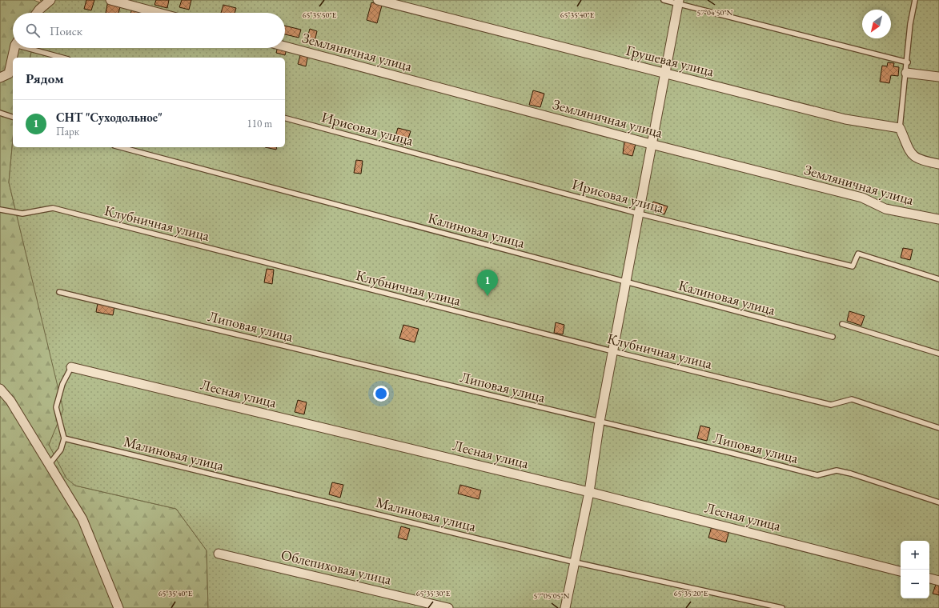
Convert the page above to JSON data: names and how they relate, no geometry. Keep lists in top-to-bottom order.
{
  "streets": {
    "street": [
      "Земляничная улица",
      "Грушевая улица",
      "Лесная улица",
      "Облепиховая улица"
    ],
    "lane": [
      "Ирисовая улица",
      "Клубничная улица",
      "Калиновая улица",
      "Липовая улица",
      "Малиновая улица"
    ]
  },
  "north": "bottom left",
  "page": {
    "search": "Поиск",
    "heading": "Рядом",
    "list": [
      {
        "mark": "1",
        "name": "СНТ \"Суходольное\"",
        "note": "Парк",
        "value": "110 m"
      }
    ],
    "pins": "1",
    "map_buttons": ["+", "−"]
  },
  "coordinates": [
    "57°04'50\"N",
    "65°35'50\"E",
    "65°35'40\"E",
    "65°35'30\"E",
    "65°35'20\"E",
    "57°05'05\"N"
  ]
}
